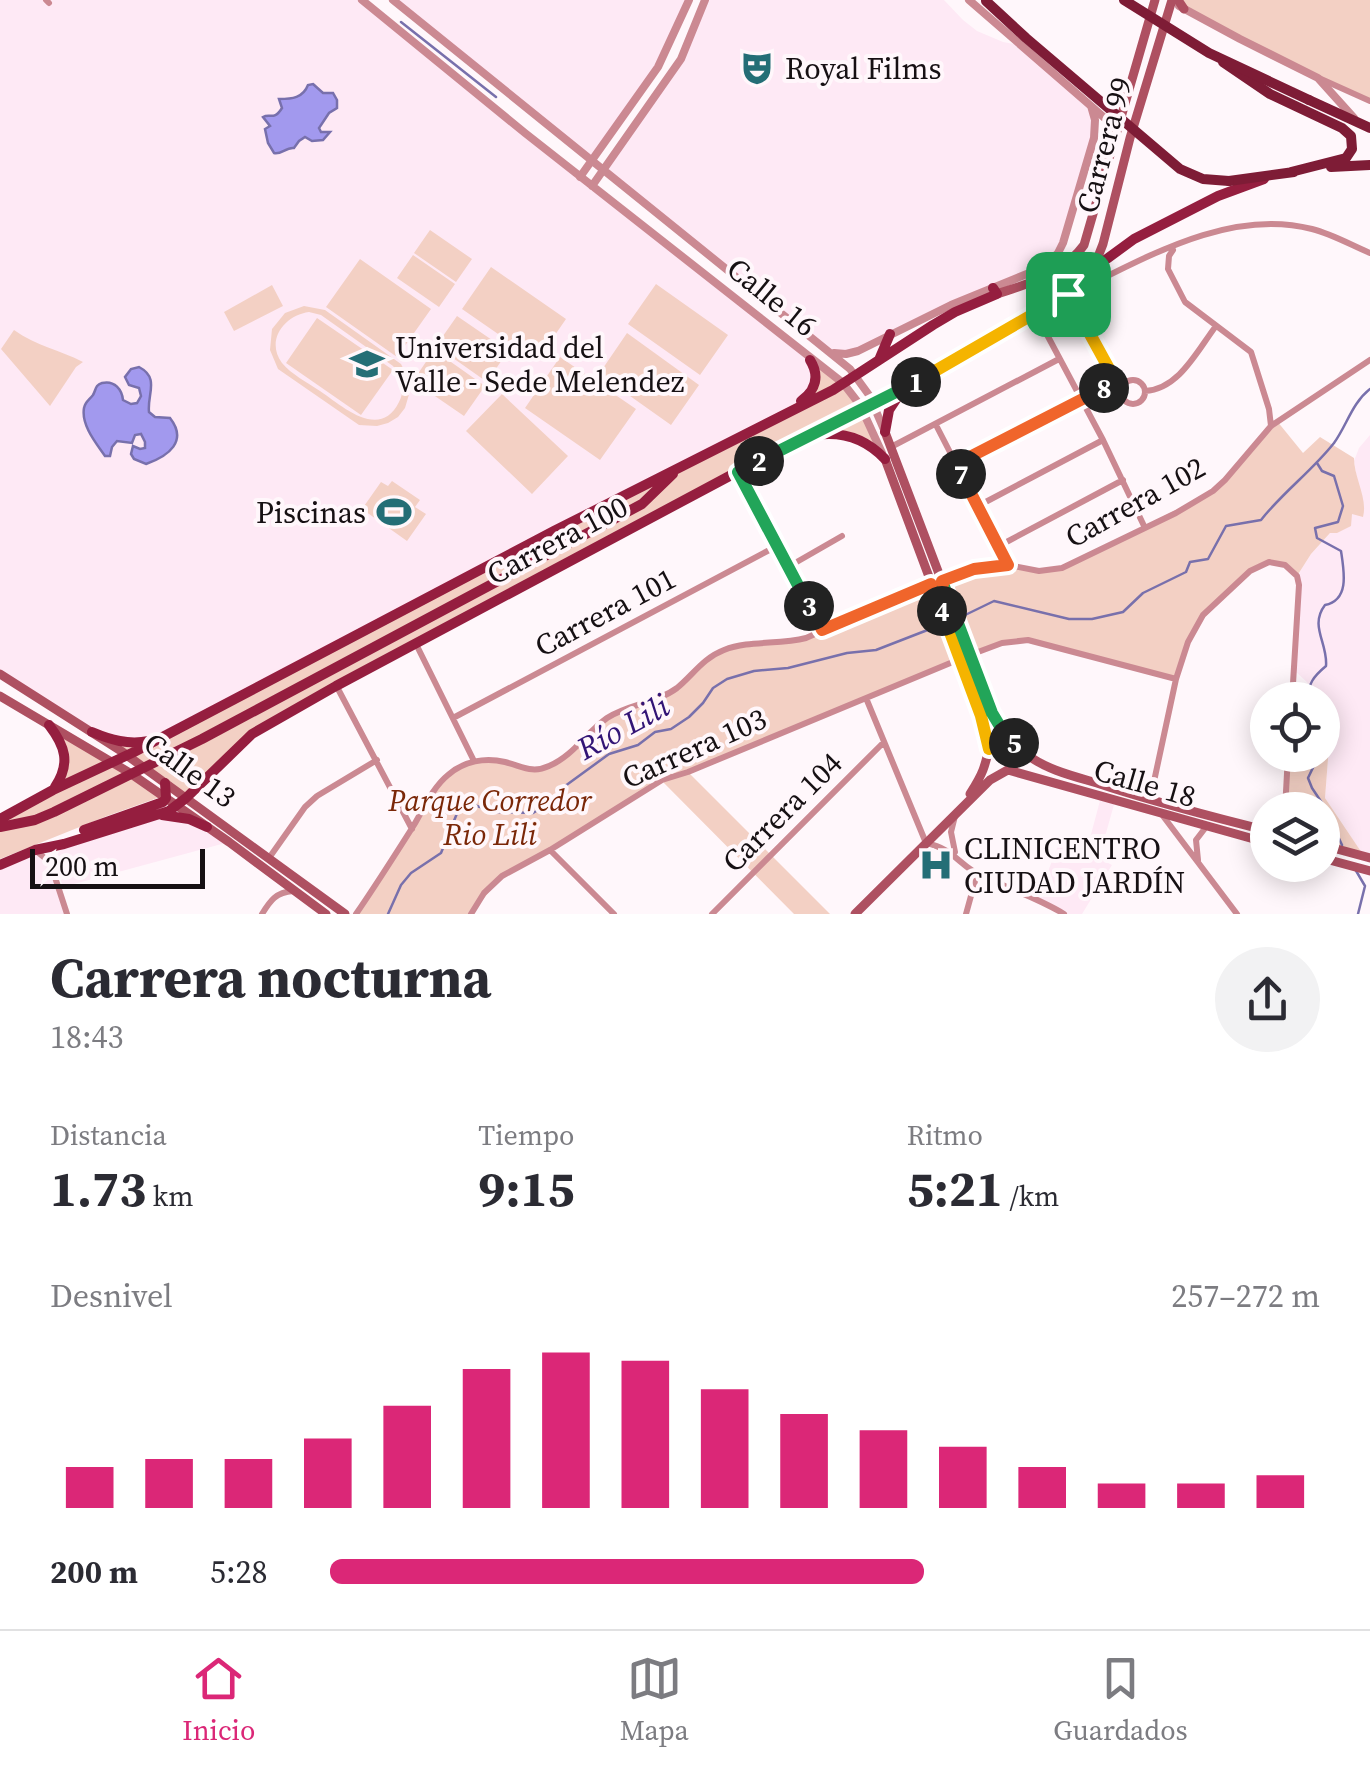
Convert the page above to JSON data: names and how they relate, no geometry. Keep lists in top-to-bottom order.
{
  "streets": {
    "main road": [
      "Carrera 99",
      "Calle 16",
      "Carrera 100",
      "Calle 13",
      "Calle 18"
    ],
    "street": [
      "Carrera 102",
      "Carrera 101",
      "Carrera 103",
      "Carrera 104"
    ]
  },
  "crossings": [
    ["Carrera 99", "Carrera 100"],
    ["Calle 16", "Carrera 102"],
    ["Calle 16", "Carrera 100"],
    ["Calle 16", "Carrera 103"],
    ["Calle 16", "Calle 18"],
    ["Carrera 100", "Calle 13"]
  ],
  "water": ["Río Lili"],
  "parks": ["Parque Corredor Rio Lili"],
  "places": {
    "theatre": ["Royal Films"],
    "school or university": ["Universidad del Valle - Sede Melendez"],
    "sports": ["Piscinas"],
    "hospital": ["CLINICENTRO CIUDAD JARDÍN"]
  },
  "scale_bar": "200 m",
  "page": {
    "pins": [
      "1",
      "8",
      "2",
      "7",
      "3",
      "4",
      "5"
    ],
    "scale": "200 m",
    "heading": ["Carrera nocturna", "18:43"],
    "stats": [
      ["Distancia", "1.73 km"],
      ["Tiempo", "9:15"],
      ["Ritmo", "5:21 /km"]
    ],
    "chart": ["Desnivel", "257–272 m"],
    "list": [
      {
        "name": "200 m",
        "note": "5:28"
      }
    ],
    "tabs": ["Inicio", "Mapa", "Guardados"]
  }
}
